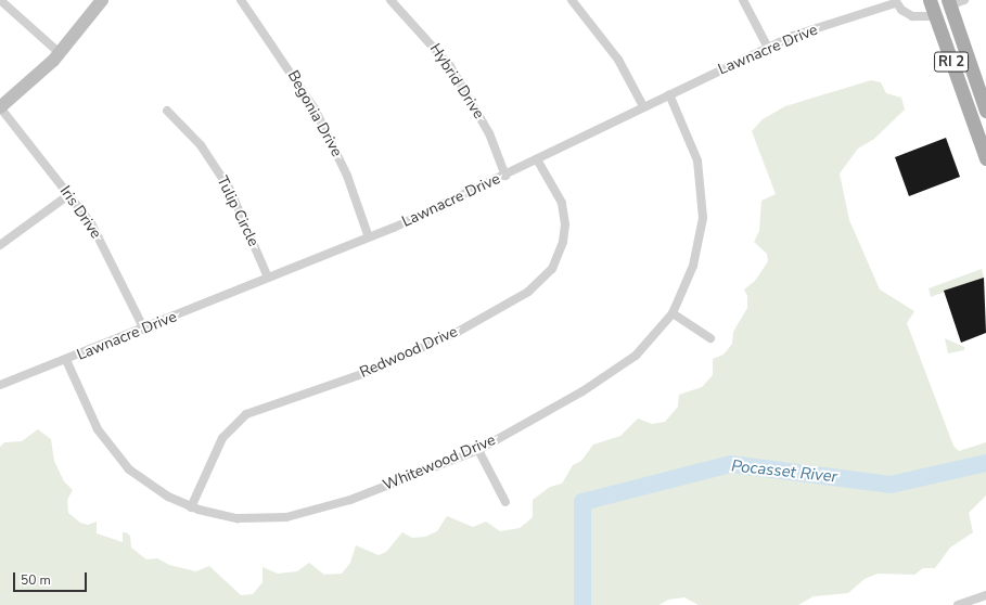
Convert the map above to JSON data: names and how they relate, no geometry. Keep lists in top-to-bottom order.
{
  "streets": {
    "main road": ["RI 2"],
    "street": [
      "Lawnacre Drive",
      "Hybrid Drive",
      "Begonia Drive",
      "Tulip Circle",
      "Iris Drive",
      "Redwood Drive",
      "Whitewood Drive"
    ]
  },
  "crossings": [
    ["Lawnacre Drive", "RI 2"],
    ["Lawnacre Drive", "Hybrid Drive"],
    ["Lawnacre Drive", "Begonia Drive"],
    ["Lawnacre Drive", "Tulip Circle"],
    ["Lawnacre Drive", "Iris Drive"],
    ["Lawnacre Drive", "Redwood Drive"],
    ["Lawnacre Drive", "Whitewood Drive"],
    ["Redwood Drive", "Whitewood Drive"]
  ],
  "water": ["Pocasset River"],
  "scale_bar": "50 m"
}
